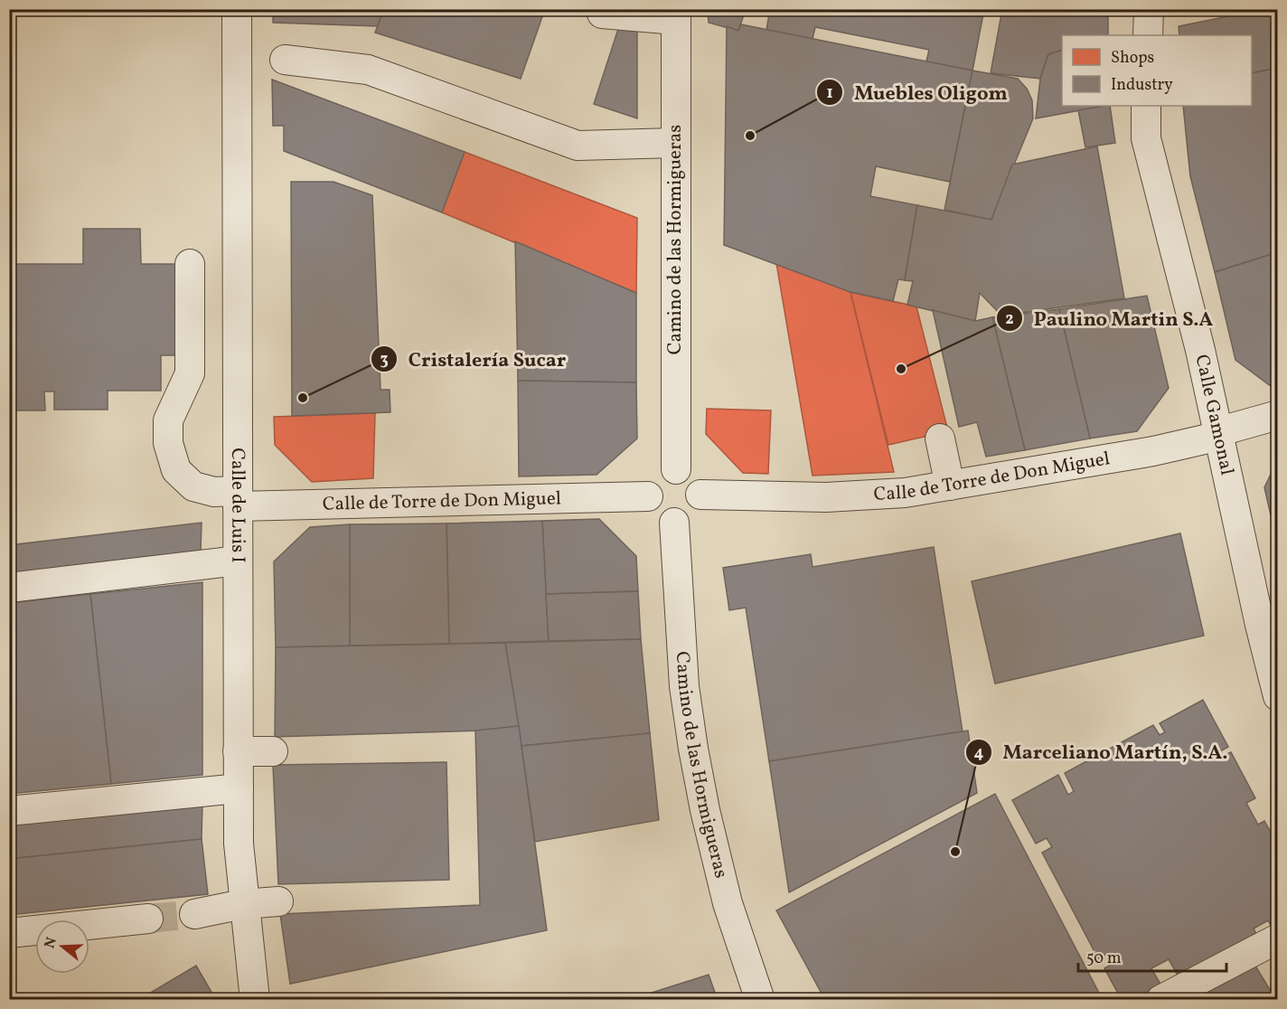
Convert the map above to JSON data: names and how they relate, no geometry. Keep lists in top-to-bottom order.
{
  "streets": {
    "street": [
      "Camino de las Hormigueras",
      "Calle Gamonal",
      "Calle de Torre de Don Miguel",
      "Calle de Luis I"
    ]
  },
  "crossings": [
    ["Camino de las Hormigueras", "Calle de Torre de Don Miguel"],
    ["Calle Gamonal", "Calle de Torre de Don Miguel"],
    ["Calle de Torre de Don Miguel", "Calle de Luis I"]
  ],
  "places": [
    "Muebles Oligom",
    "Paulino Martin S.A",
    "Cristalería Sucar",
    "Marceliano Martín, S.A."
  ],
  "legend": ["Shops", "Industry"],
  "scale_bar": "50 m",
  "north": "left"
}
